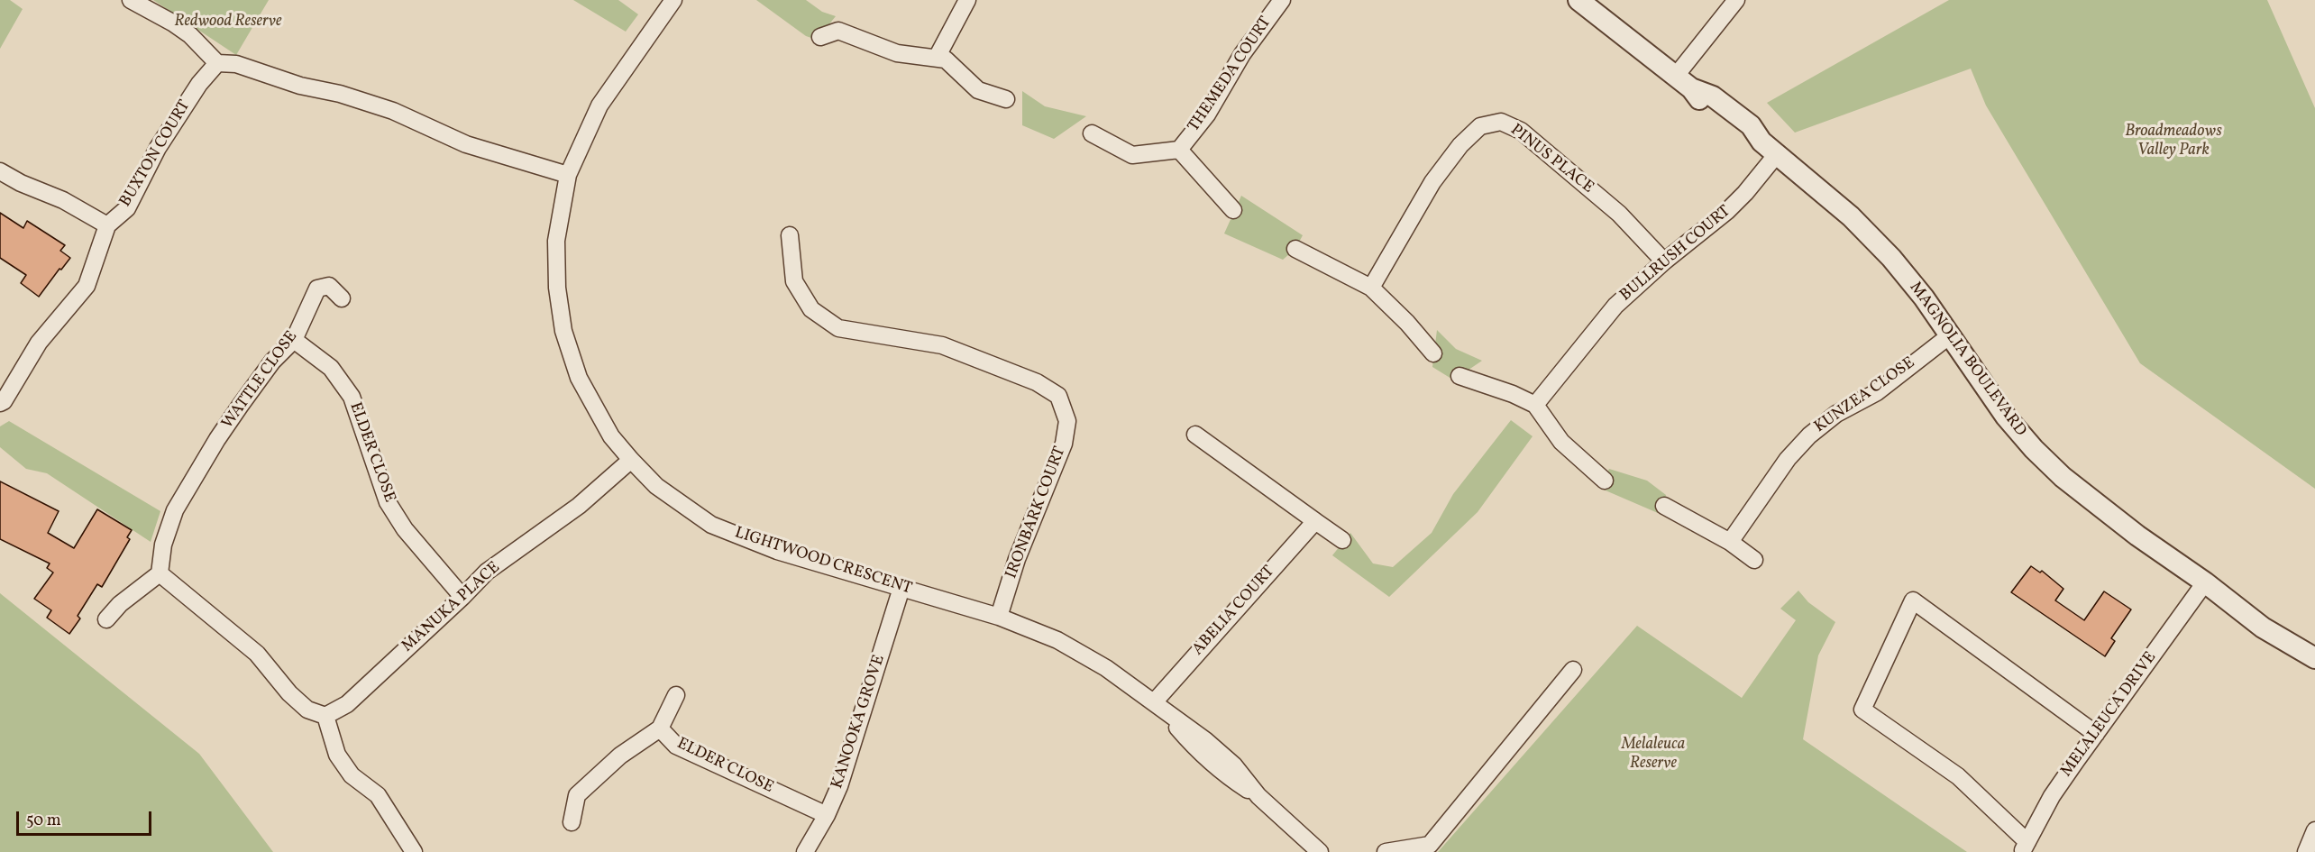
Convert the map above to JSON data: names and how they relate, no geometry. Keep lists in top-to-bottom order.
{
  "streets": {
    "street": [
      "THEMEDA COURT",
      "BUXTON COURT",
      "PINUS PLACE",
      "BULLRUSH COURT",
      "MAGNOLIA BOULEVARD",
      "WATTLE CLOSE",
      "KUNZEA CLOSE",
      "ELDER CLOSE",
      "IRONBARK COURT",
      "LIGHTWOOD CRESCENT",
      "MANUKA PLACE",
      "ABELIA COURT",
      "MELALEUCA DRIVE",
      "KANOOKA GROVE"
    ]
  },
  "crossings": [
    ["PINUS PLACE", "BULLRUSH COURT"],
    ["BULLRUSH COURT", "MAGNOLIA BOULEVARD"],
    ["MAGNOLIA BOULEVARD", "KUNZEA CLOSE"],
    ["MAGNOLIA BOULEVARD", "MELALEUCA DRIVE"],
    ["WATTLE CLOSE", "ELDER CLOSE"],
    ["ELDER CLOSE", "MANUKA PLACE"],
    ["ELDER CLOSE", "KANOOKA GROVE"],
    ["IRONBARK COURT", "LIGHTWOOD CRESCENT"],
    ["LIGHTWOOD CRESCENT", "MANUKA PLACE"],
    ["LIGHTWOOD CRESCENT", "ABELIA COURT"],
    ["LIGHTWOOD CRESCENT", "KANOOKA GROVE"]
  ],
  "parks": ["Redwood Reserve", "Broadmeadows Valley Park", "Melaleuca Reserve"],
  "scale_bar": "50 m"
}
